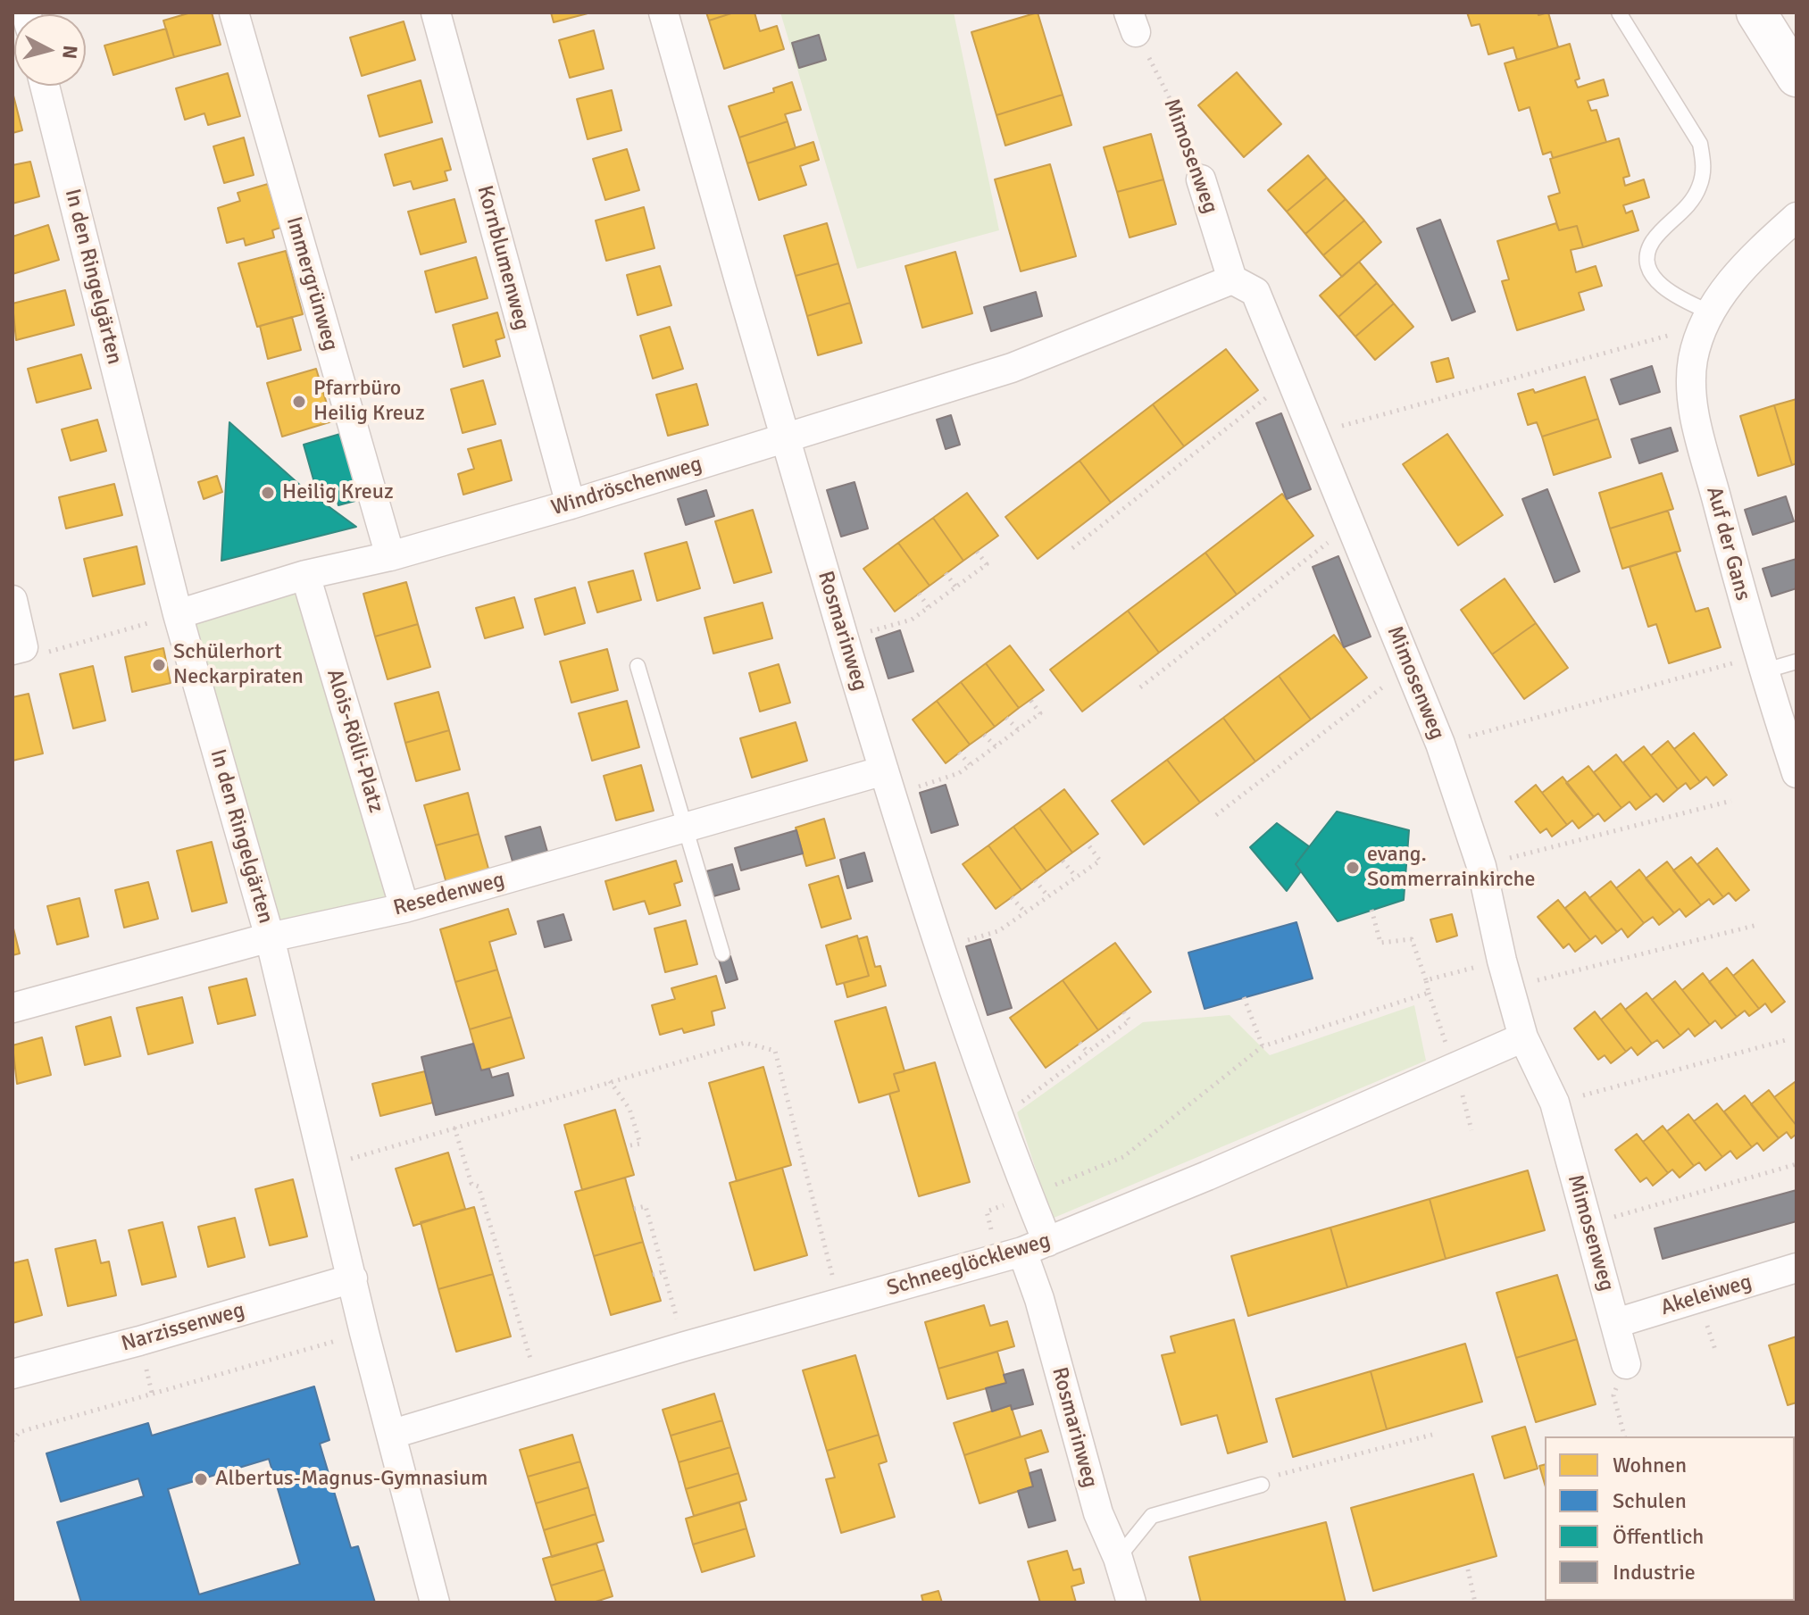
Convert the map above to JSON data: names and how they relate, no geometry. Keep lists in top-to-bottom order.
{
  "streets": {
    "street": [
      "Mimosenweg",
      "Kornblumenweg",
      "In den Ringelgärten",
      "Immergrünweg",
      "Windröschenweg",
      "Auf der Gans",
      "Rosmarinweg",
      "Alois-Rölli-Platz",
      "Resedenweg",
      "Schneeglöckleweg",
      "Akeleiweg",
      "Narzissenweg"
    ]
  },
  "crossings": [
    ["Mimosenweg", "Windröschenweg"],
    ["Mimosenweg", "Schneeglöckleweg"],
    ["Mimosenweg", "Akeleiweg"],
    ["Kornblumenweg", "Windröschenweg"],
    ["In den Ringelgärten", "Windröschenweg"],
    ["In den Ringelgärten", "Resedenweg"],
    ["In den Ringelgärten", "Schneeglöckleweg"],
    ["In den Ringelgärten", "Narzissenweg"],
    ["Immergrünweg", "Windröschenweg"],
    ["Windröschenweg", "Rosmarinweg"],
    ["Windröschenweg", "Alois-Rölli-Platz"],
    ["Rosmarinweg", "Resedenweg"],
    ["Rosmarinweg", "Schneeglöckleweg"],
    ["Alois-Rölli-Platz", "Resedenweg"]
  ],
  "places": [
    "Pfarrbüro Heilig Kreuz",
    "Heilig Kreuz",
    "Schülerhort Neckarpiraten",
    "evang. Sommerrainkirche",
    "Albertus-Magnus-Gymnasium"
  ],
  "legend": [
    "Wohnen",
    "Schulen",
    "Öffentlich",
    "Industrie"
  ],
  "north": "right"
}
